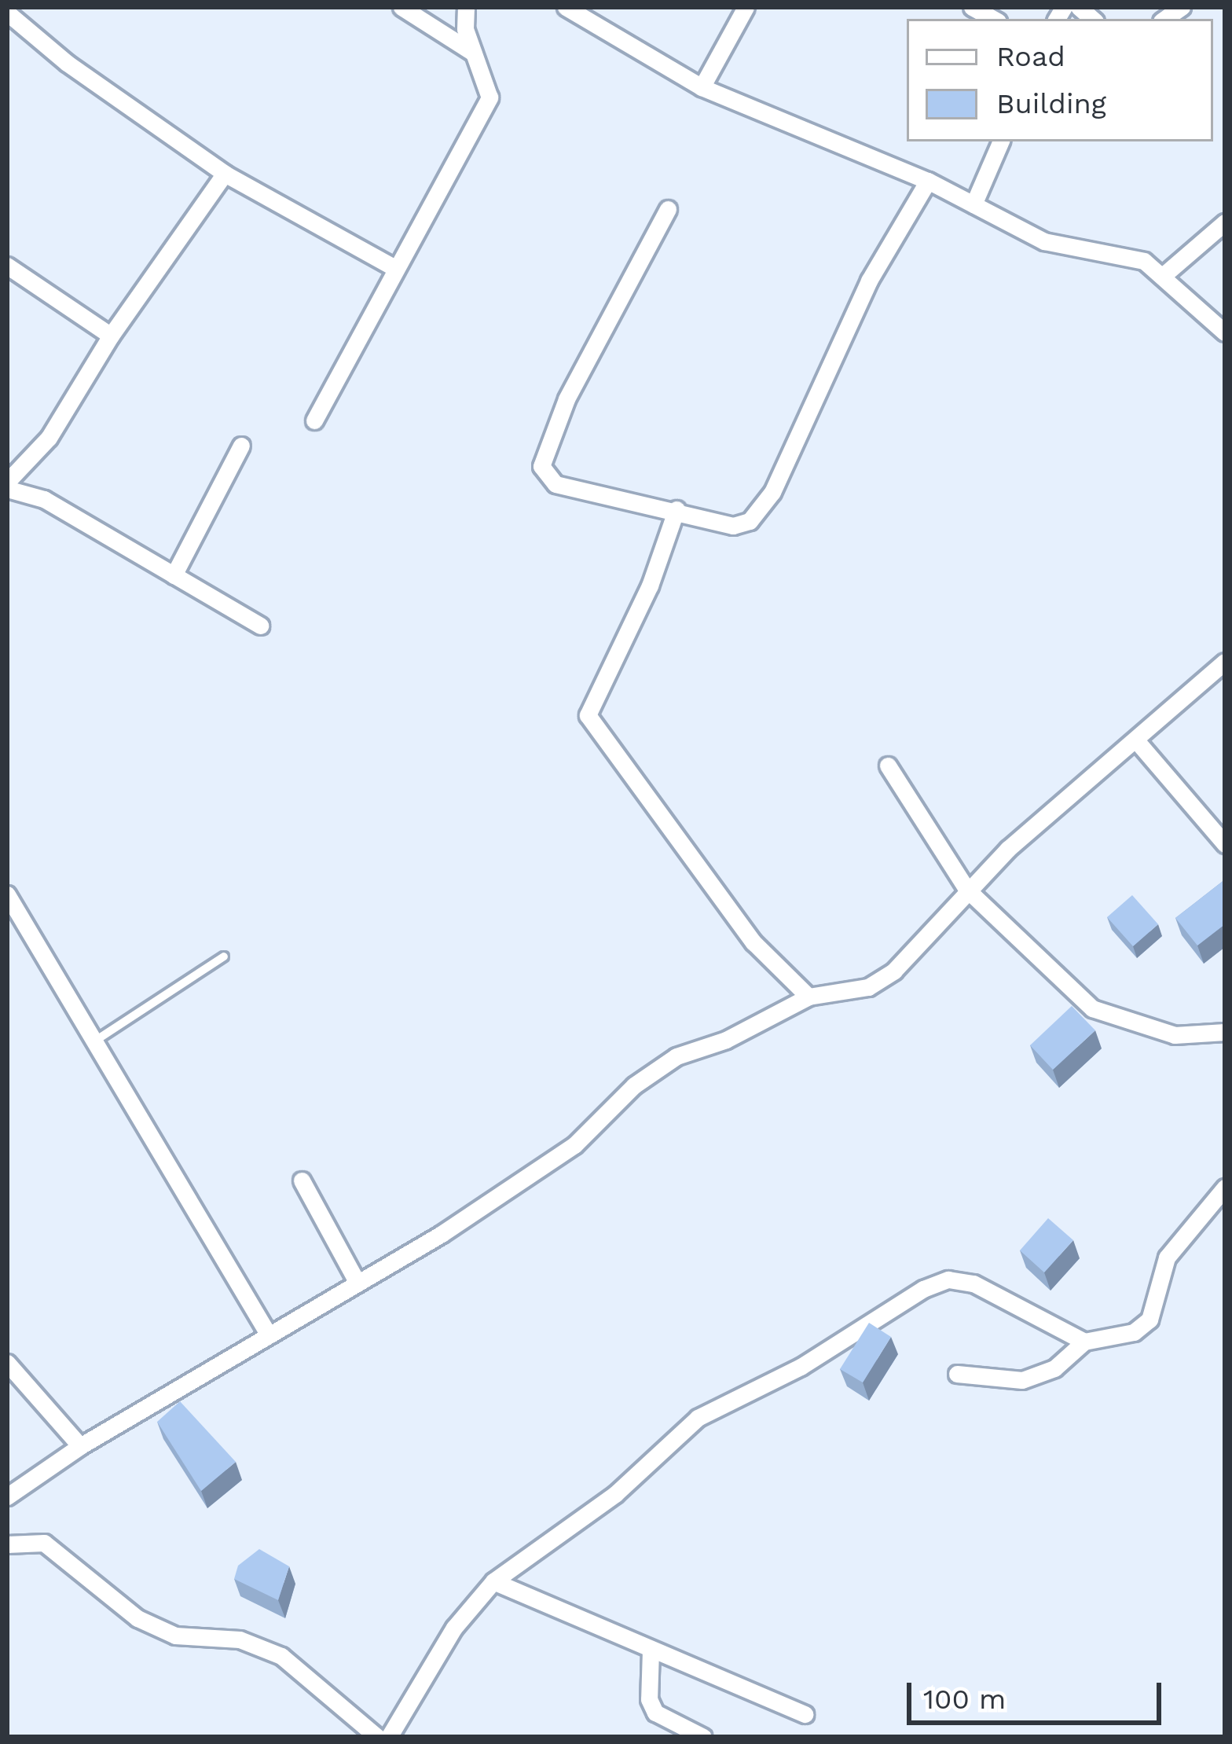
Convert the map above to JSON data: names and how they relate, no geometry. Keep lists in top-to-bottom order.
{
  "legend": ["Road", "Building"],
  "scale_bar": "100 m"
}
